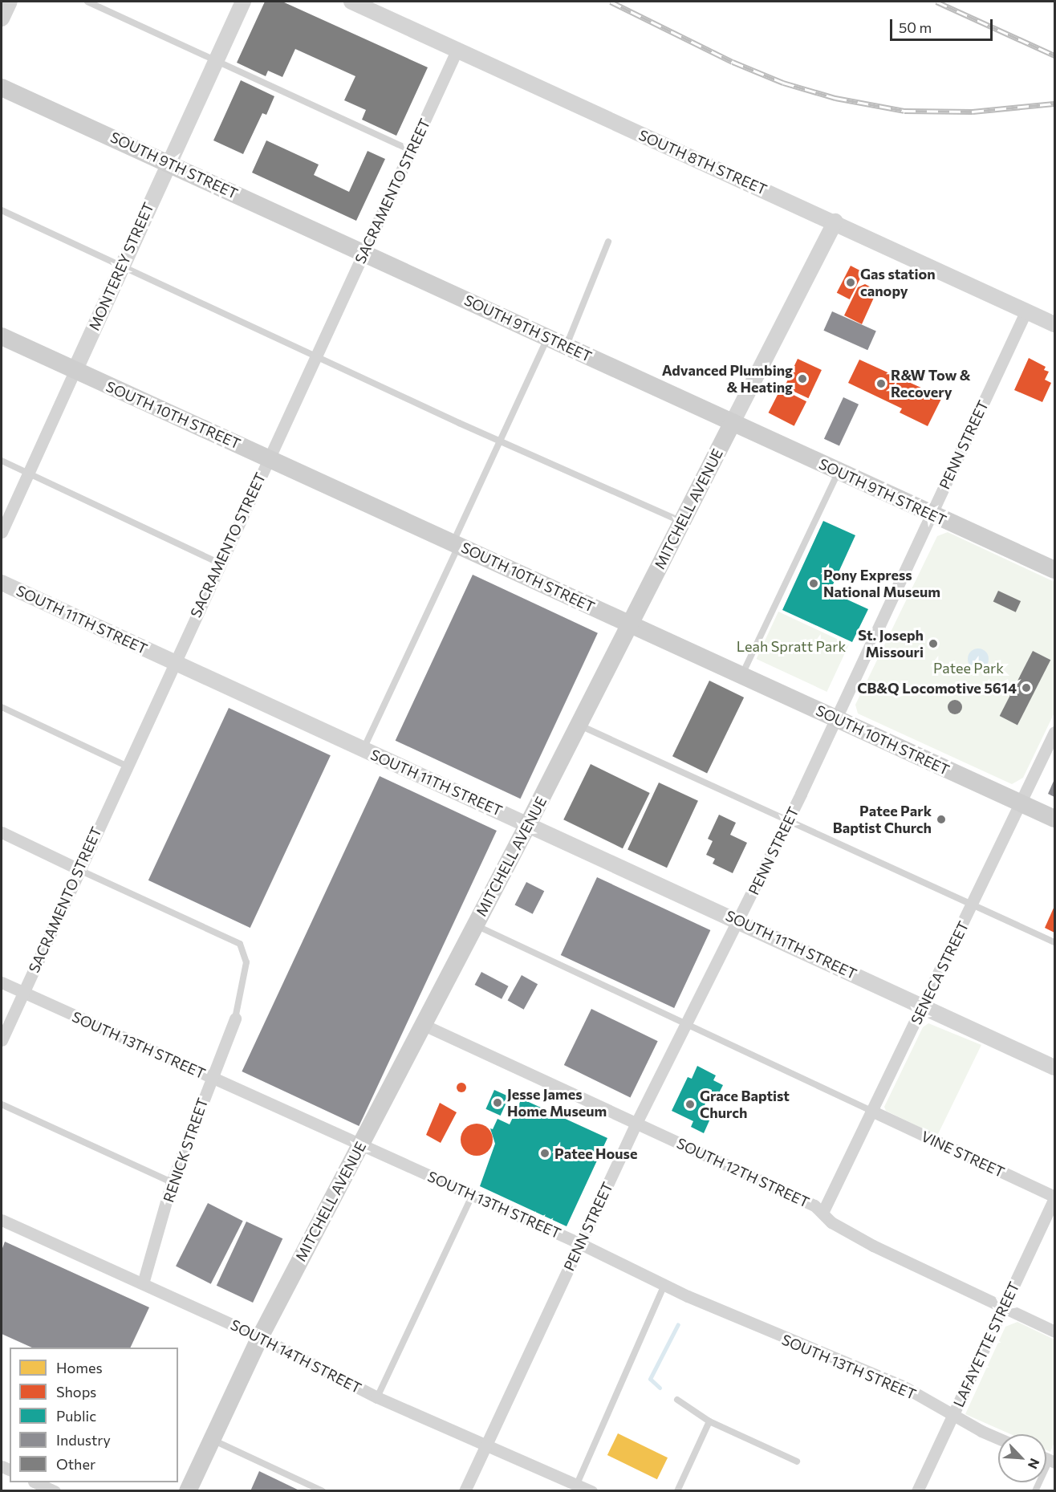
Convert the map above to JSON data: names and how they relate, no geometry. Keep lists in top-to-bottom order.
{
  "streets": {
    "main road": ["SOUTH 9TH STREET", "SOUTH 10TH STREET", "MITCHELL AVENUE"],
    "street": [
      "SOUTH 8TH STREET",
      "SACRAMENTO STREET",
      "MONTEREY STREET",
      "PENN STREET",
      "SOUTH 11TH STREET",
      "SENECA STREET",
      "SOUTH 13TH STREET",
      "RENICK STREET",
      "VINE STREET",
      "SOUTH 12TH STREET",
      "LAFAYETTE STREET",
      "SOUTH 14TH STREET"
    ]
  },
  "crossings": [
    ["SOUTH 8TH STREET", "SACRAMENTO STREET"],
    ["SOUTH 8TH STREET", "PENN STREET"],
    ["SOUTH 8TH STREET", "MITCHELL AVENUE"],
    ["SOUTH 9TH STREET", "SACRAMENTO STREET"],
    ["SOUTH 9TH STREET", "MONTEREY STREET"],
    ["SOUTH 9TH STREET", "PENN STREET"],
    ["SOUTH 9TH STREET", "MITCHELL AVENUE"],
    ["SACRAMENTO STREET", "SOUTH 10TH STREET"],
    ["SACRAMENTO STREET", "SOUTH 11TH STREET"],
    ["SACRAMENTO STREET", "SOUTH 13TH STREET"],
    ["MONTEREY STREET", "SOUTH 10TH STREET"],
    ["SOUTH 10TH STREET", "PENN STREET"],
    ["SOUTH 10TH STREET", "MITCHELL AVENUE"],
    ["SOUTH 10TH STREET", "SENECA STREET"],
    ["PENN STREET", "SOUTH 11TH STREET"],
    ["PENN STREET", "SOUTH 13TH STREET"],
    ["PENN STREET", "SOUTH 12TH STREET"],
    ["PENN STREET", "SOUTH 14TH STREET"],
    ["MITCHELL AVENUE", "SOUTH 11TH STREET"],
    ["MITCHELL AVENUE", "SOUTH 13TH STREET"],
    ["MITCHELL AVENUE", "SOUTH 12TH STREET"],
    ["MITCHELL AVENUE", "SOUTH 14TH STREET"],
    ["SOUTH 11TH STREET", "SENECA STREET"],
    ["SENECA STREET", "VINE STREET"],
    ["SENECA STREET", "SOUTH 12TH STREET"],
    ["SOUTH 13TH STREET", "RENICK STREET"],
    ["SOUTH 13TH STREET", "LAFAYETTE STREET"],
    ["RENICK STREET", "SOUTH 14TH STREET"],
    ["VINE STREET", "LAFAYETTE STREET"],
    ["SOUTH 12TH STREET", "LAFAYETTE STREET"]
  ],
  "parks": ["Leah Spratt Park", "Patee Park"],
  "places": [
    "Gas station canopy",
    "Advanced Plumbing & Heating",
    "R&W Tow & Recovery",
    "Pony Express National Museum",
    "St. Joseph Missouri",
    "CB&Q Locomotive 5614",
    "Patee Park Baptist Church",
    "Jesse James Home Museum",
    "Grace Baptist Church",
    "Patee House"
  ],
  "legend": [
    "Homes",
    "Shops",
    "Public",
    "Industry",
    "Other"
  ],
  "scale_bar": "50 m",
  "north": "bottom right"
}
